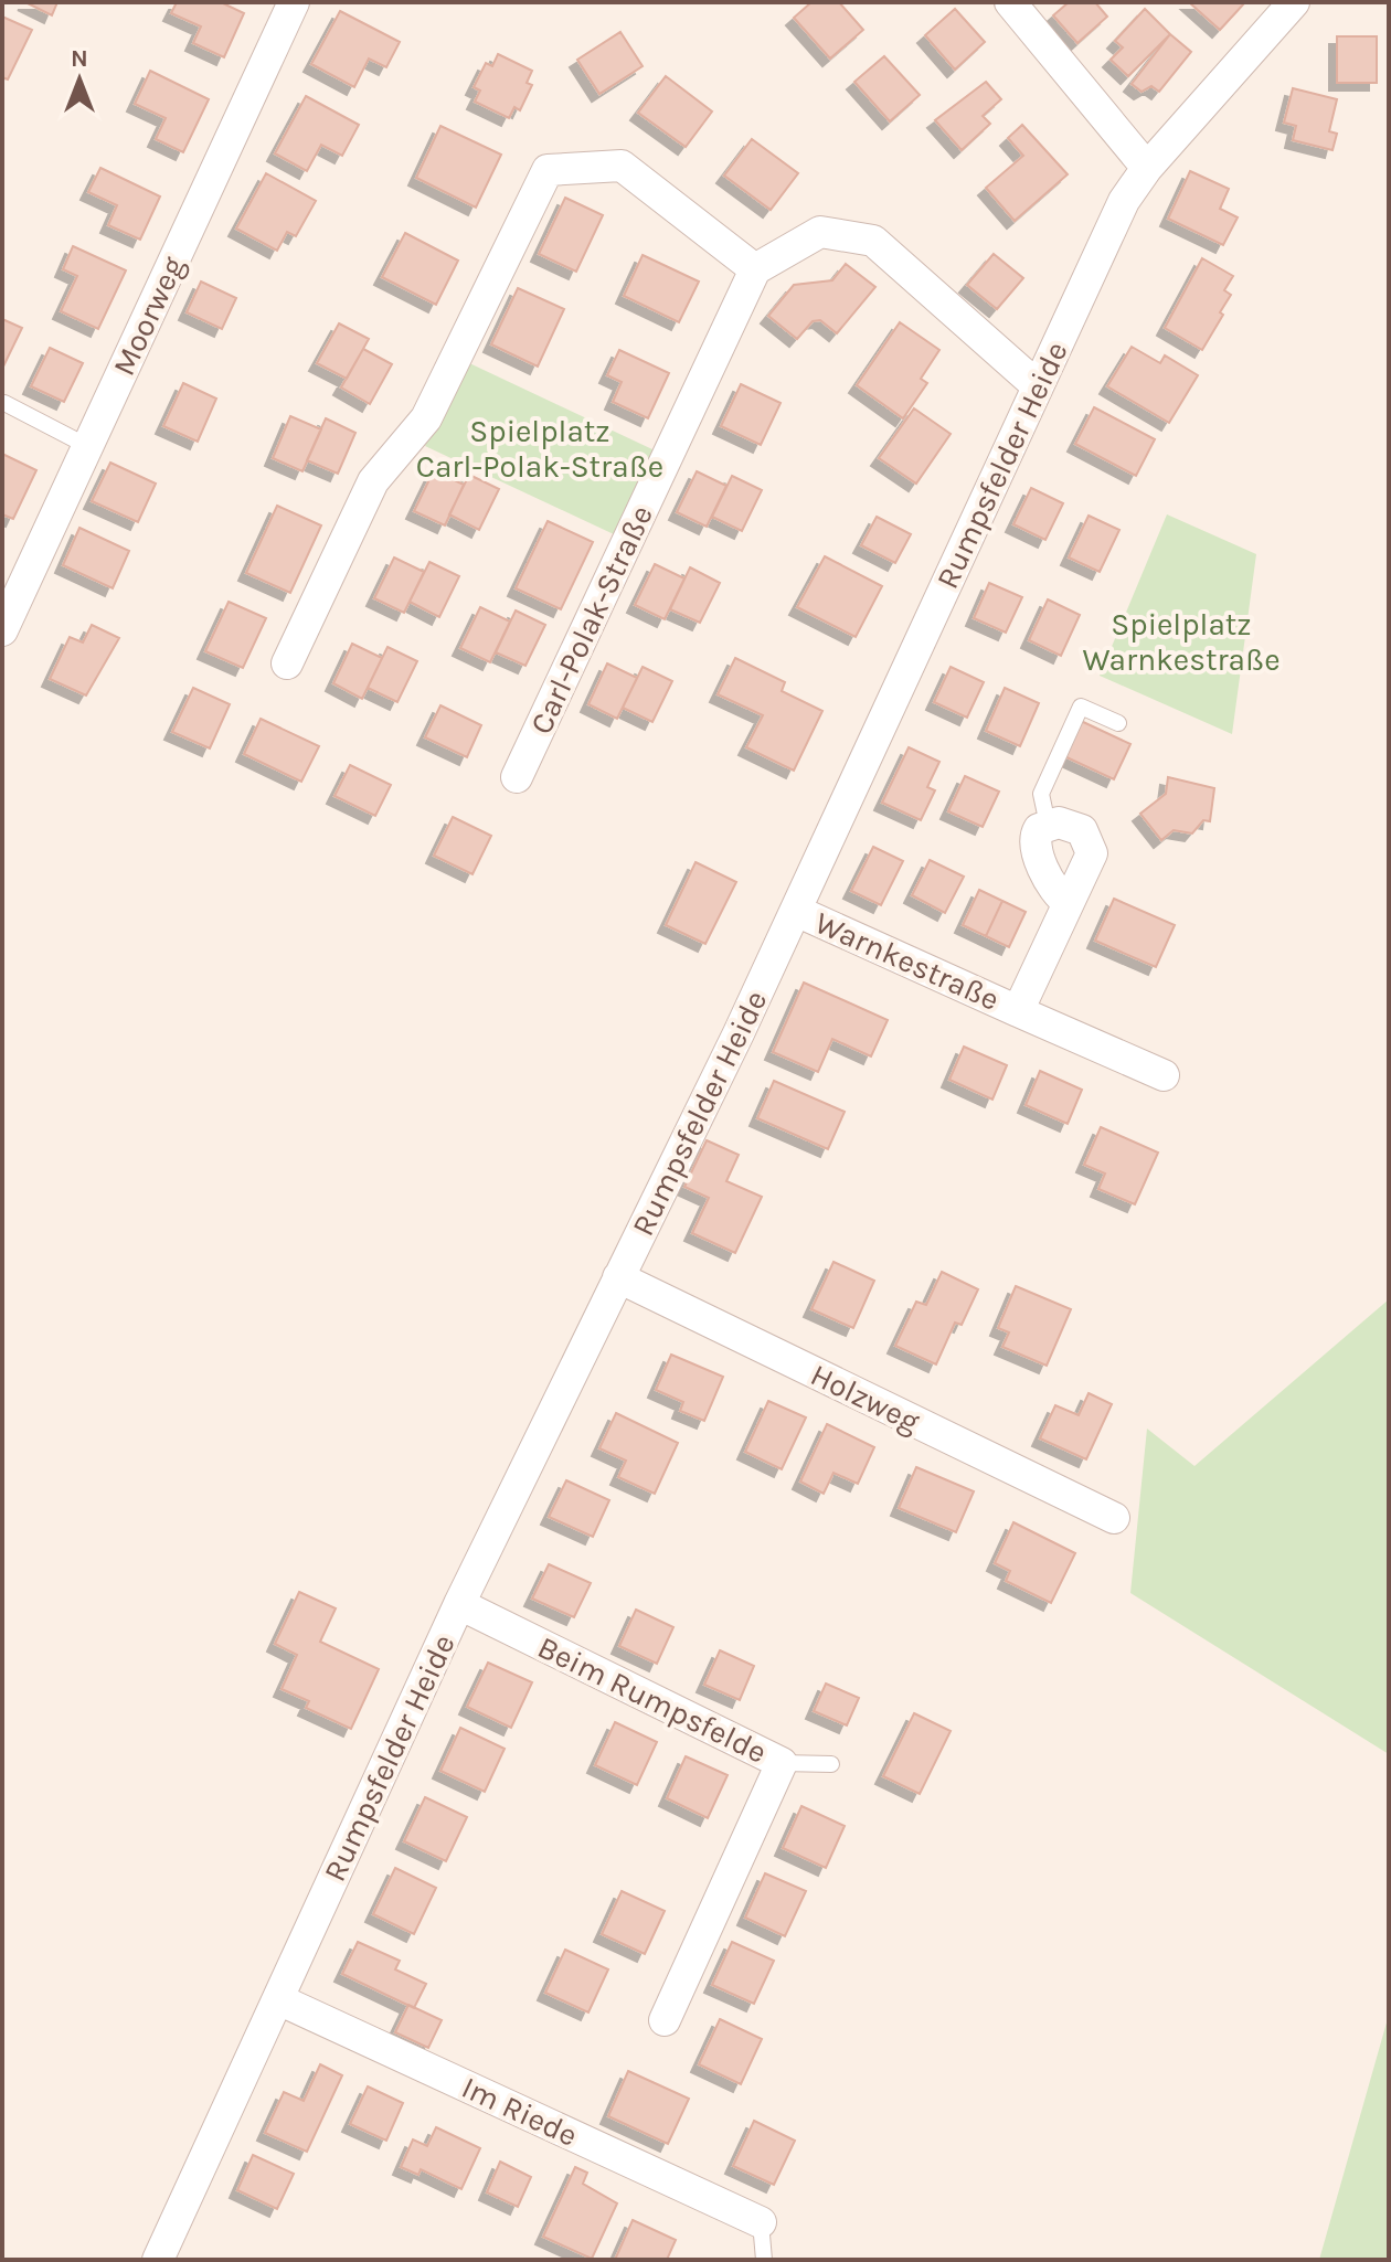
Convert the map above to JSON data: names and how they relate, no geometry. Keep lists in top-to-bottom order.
{
  "streets": {
    "street": [
      "Moorweg",
      "Rumpsfelder Heide",
      "Carl-Polak-Straße",
      "Warnkestraße",
      "Holzweg",
      "Beim Rumpsfelde",
      "Im Riede"
    ]
  },
  "crossings": [
    ["Rumpsfelder Heide", "Warnkestraße"],
    ["Rumpsfelder Heide", "Holzweg"],
    ["Rumpsfelder Heide", "Beim Rumpsfelde"],
    ["Rumpsfelder Heide", "Im Riede"]
  ],
  "parks": ["Spielplatz Carl-Polak-Straße", "Spielplatz Warnkestraße"],
  "north": "top"
}
